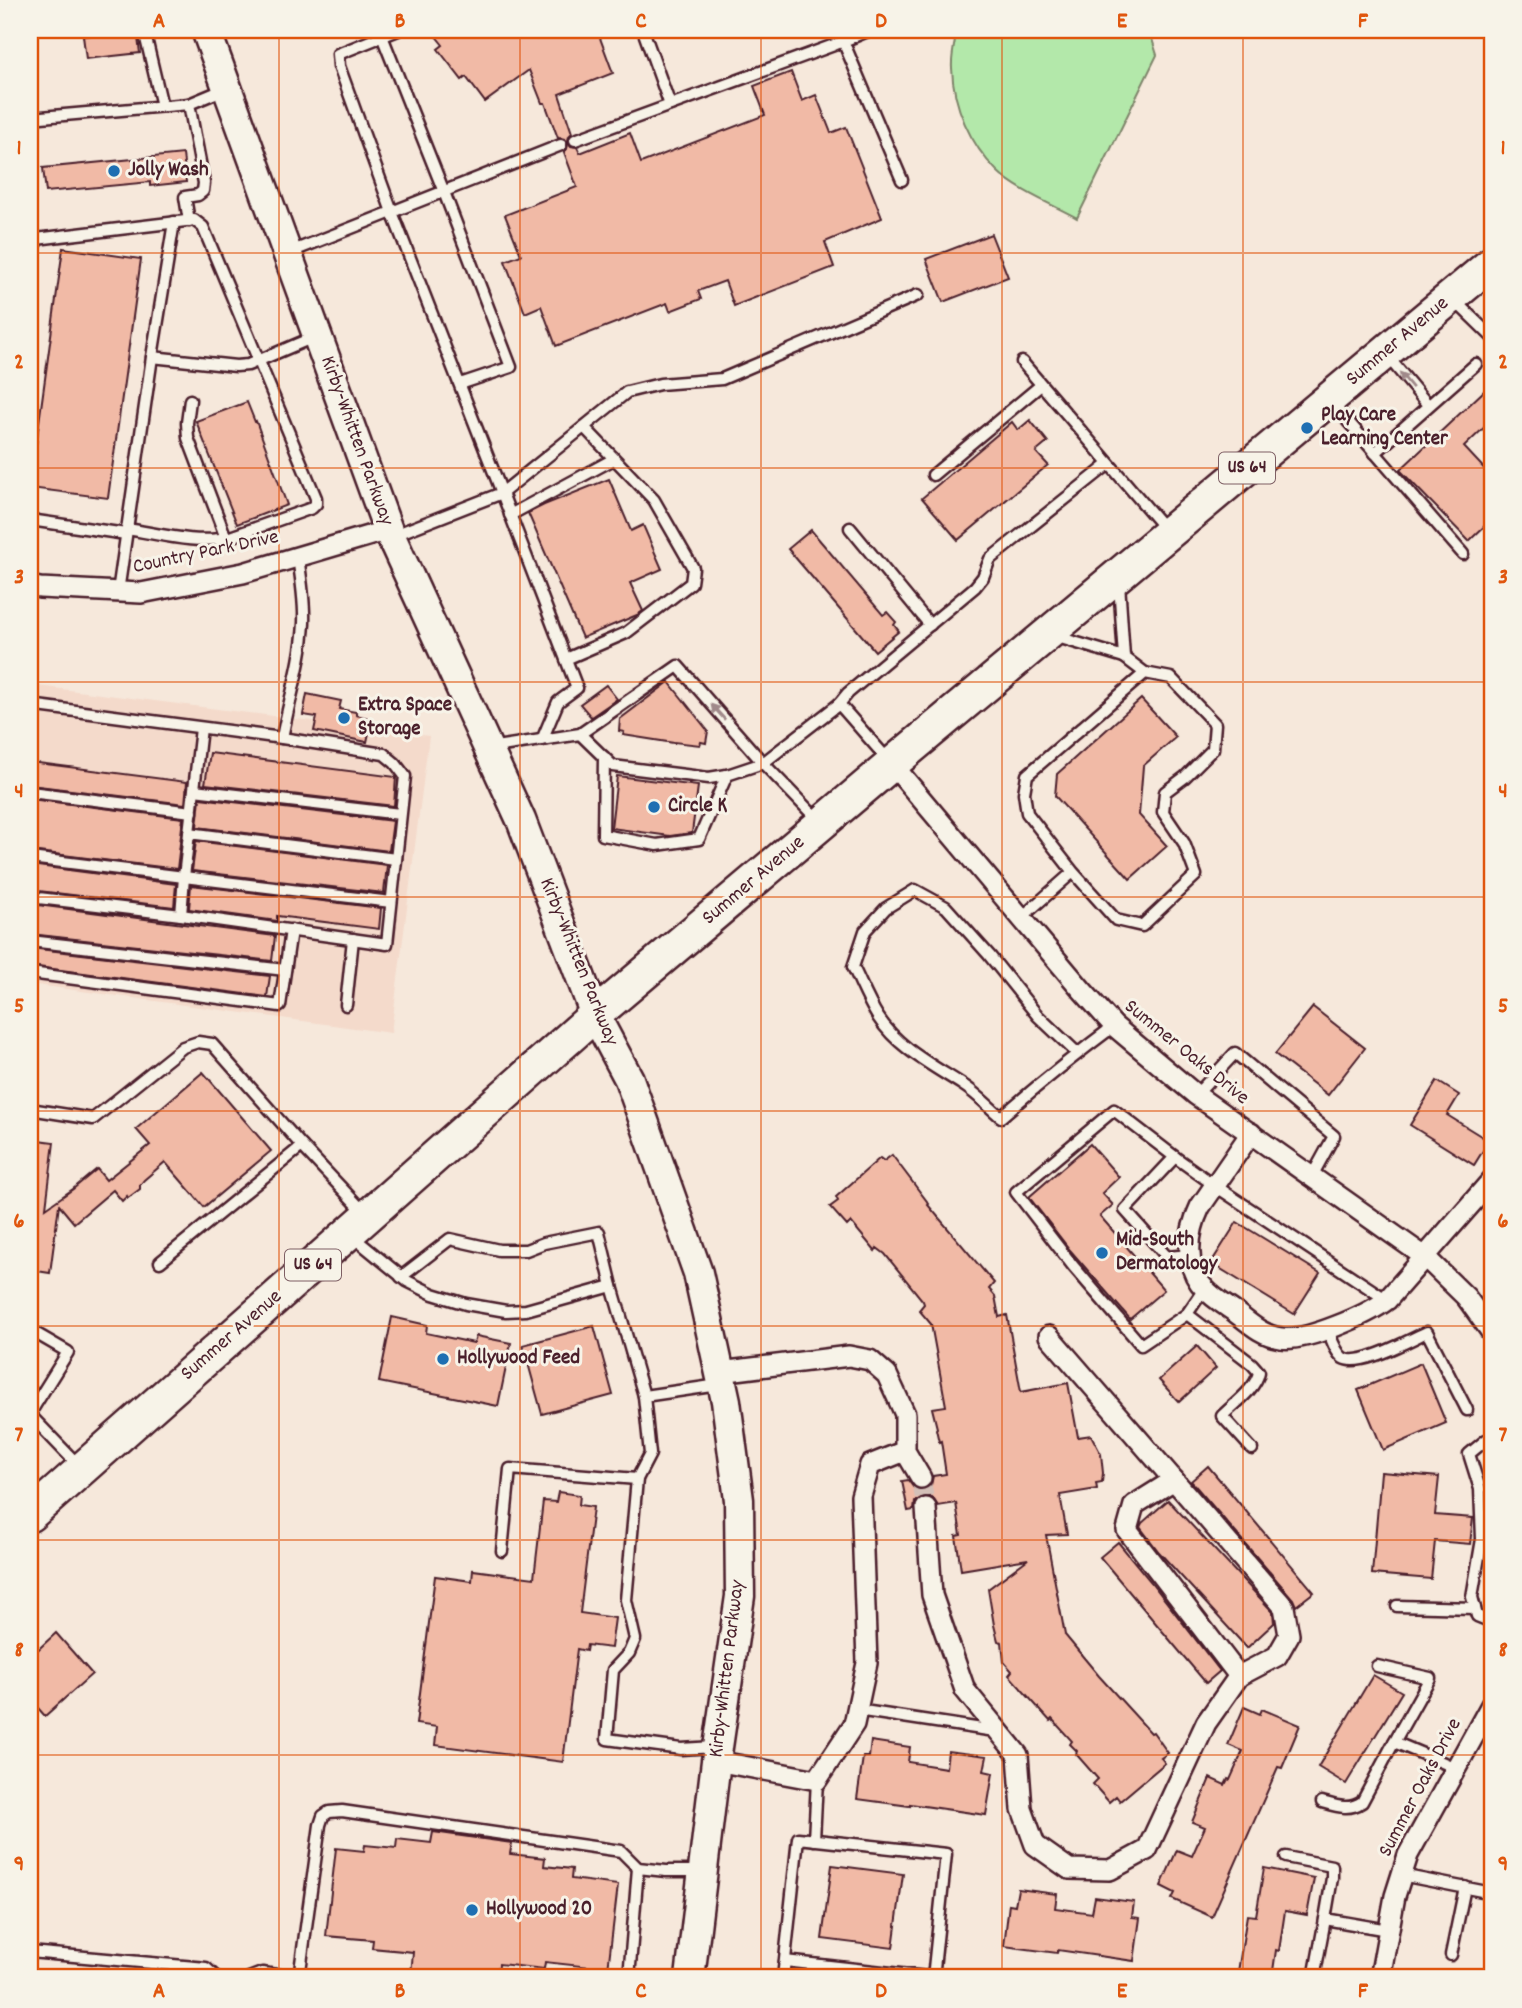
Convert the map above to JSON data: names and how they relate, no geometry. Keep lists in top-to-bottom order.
{
  "streets": {
    "main road": ["Summer Avenue", "Kirby-Whitten Parkway", "US 64"],
    "street": ["Country Park Drive", "Summer Oaks Drive"]
  },
  "crossings": [
    ["Summer Avenue", "Kirby-Whitten Parkway"],
    ["Summer Avenue", "Summer Oaks Drive"],
    ["Kirby-Whitten Parkway", "Country Park Drive"]
  ],
  "places": [
    "Jolly Wash",
    "Play Care Learning Center",
    "Extra Space Storage",
    "Circle K",
    "Mid-South Dermatology",
    "Hollywood Feed",
    "Hollywood 20"
  ],
  "grid": {
    "columns": [
      "A",
      "B",
      "C",
      "D",
      "E",
      "F"
    ],
    "rows": [
      "1",
      "2",
      "3",
      "4",
      "5",
      "6",
      "7",
      "8",
      "9"
    ]
  }
}
